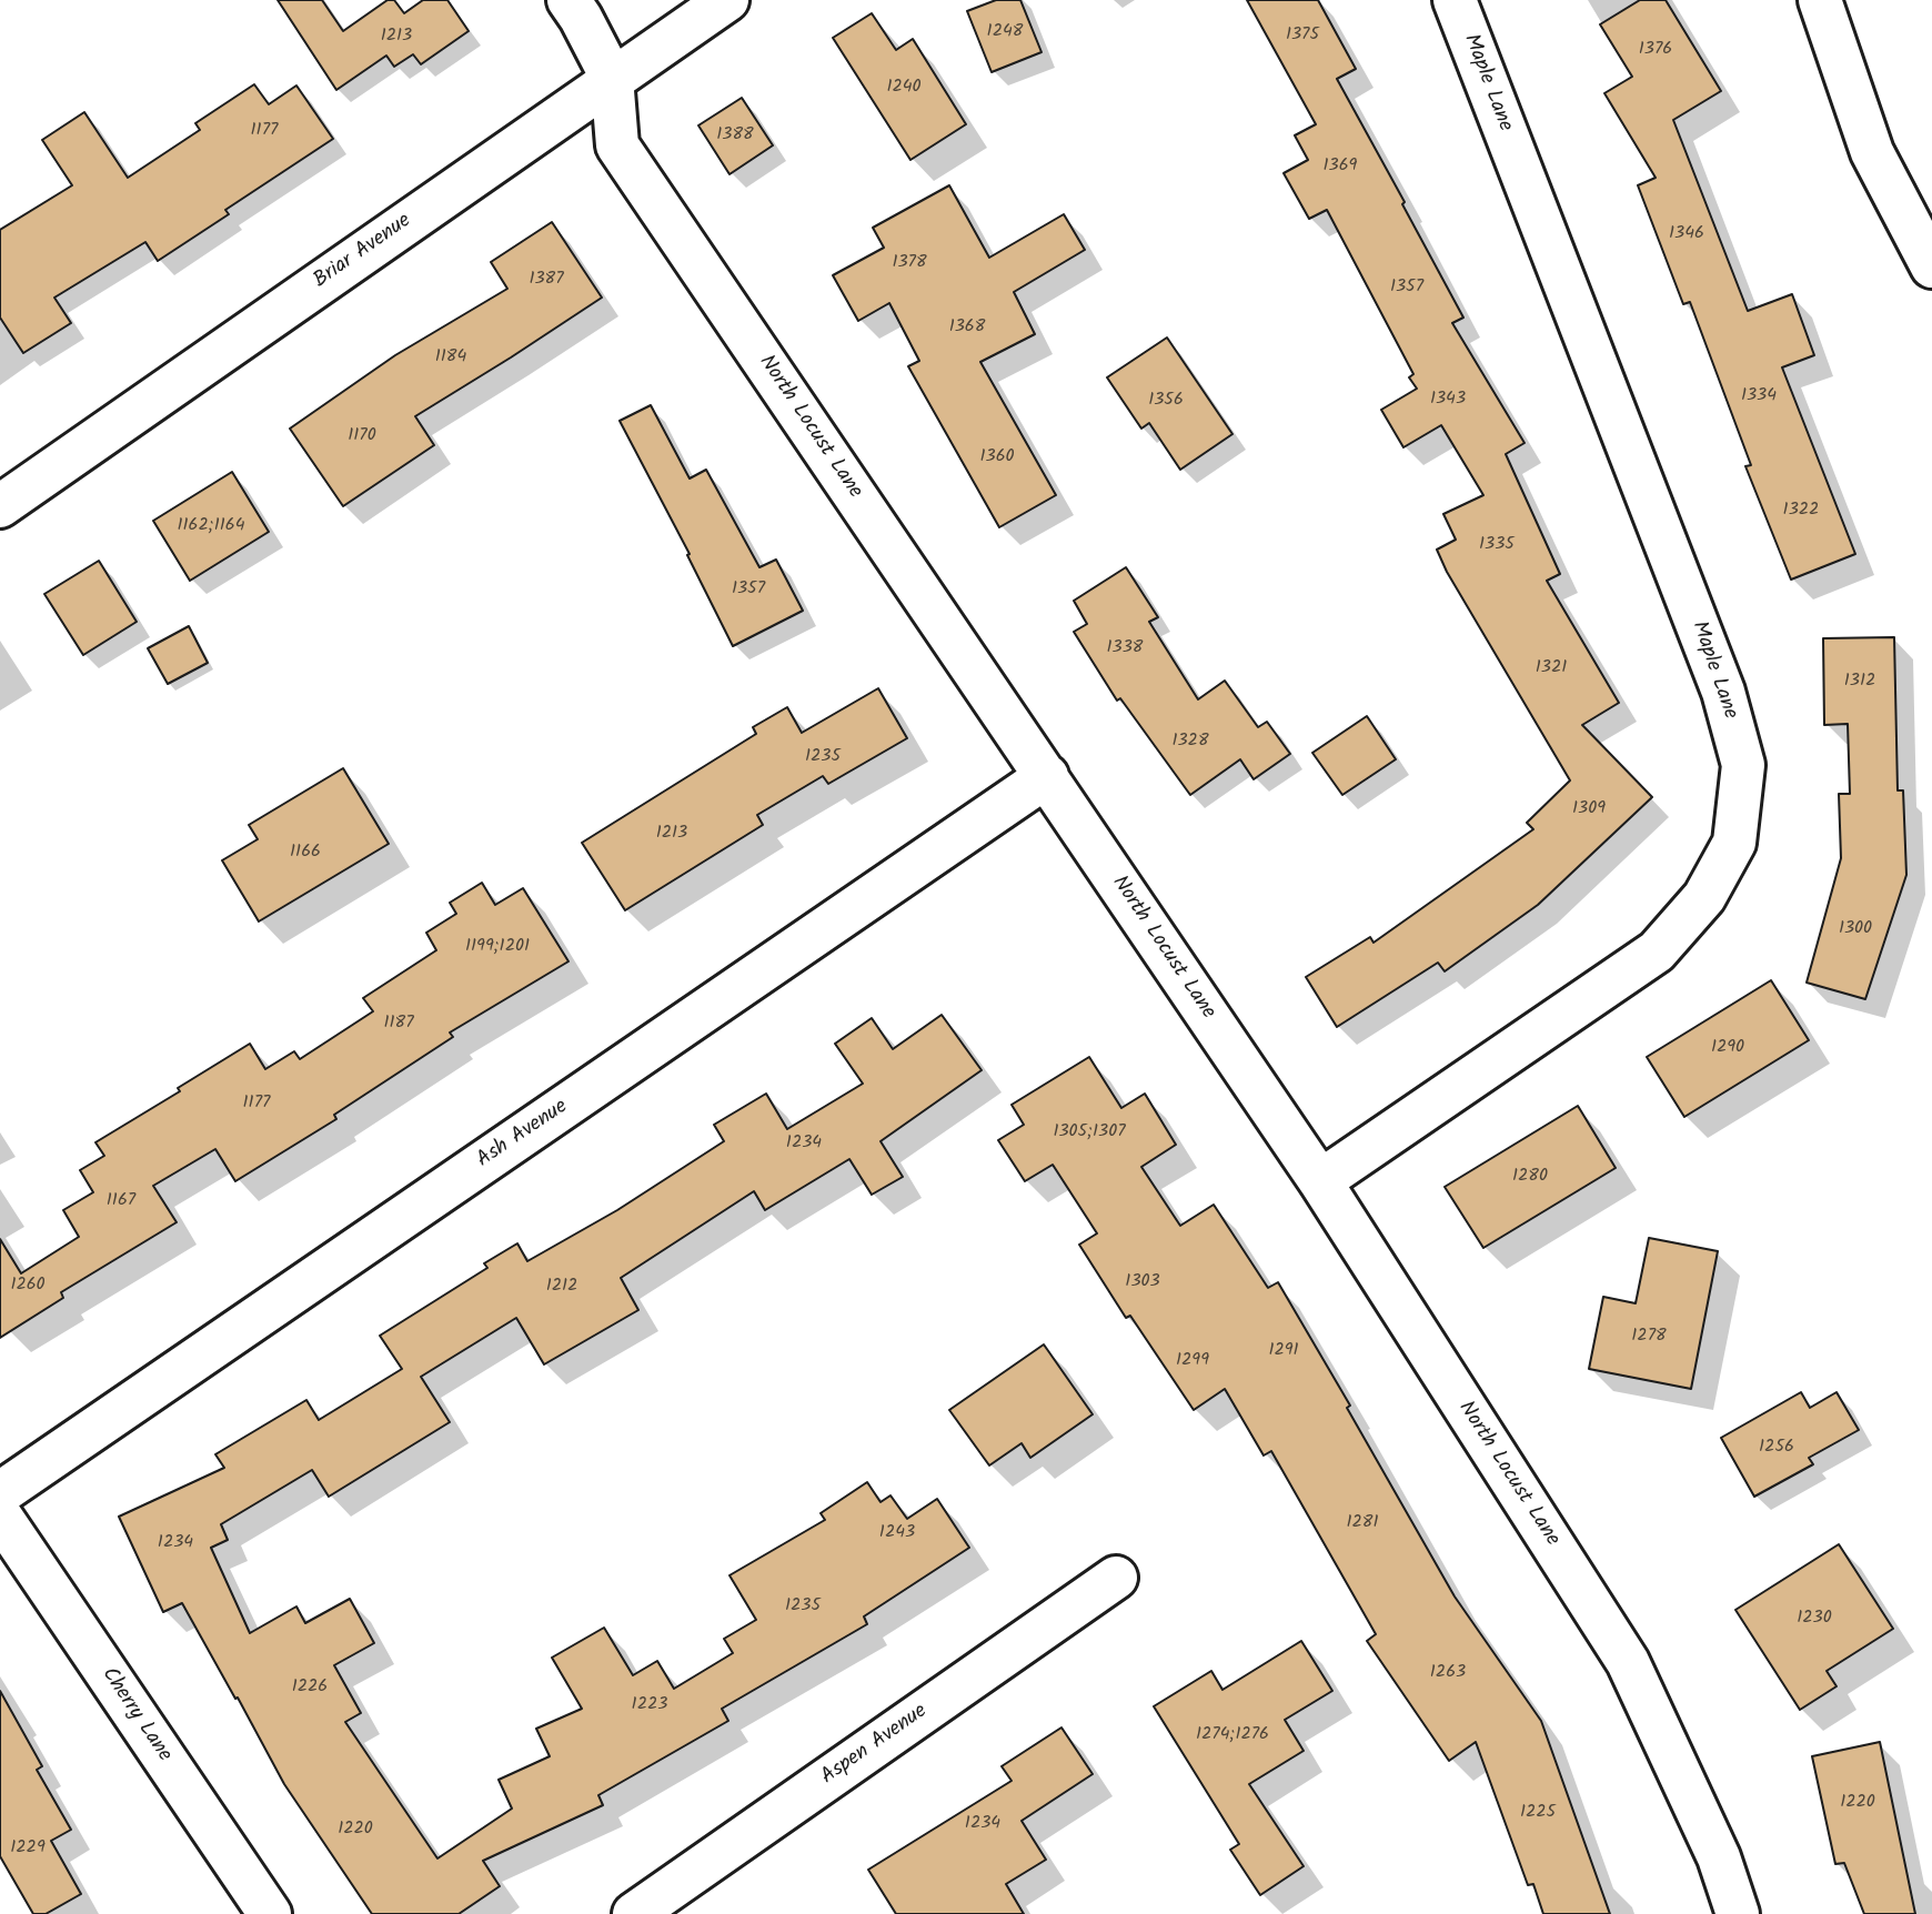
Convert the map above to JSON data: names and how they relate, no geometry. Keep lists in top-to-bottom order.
{
  "streets": {
    "street": [
      "Maple Lane",
      "Briar Avenue",
      "North Locust Lane",
      "Ash Avenue",
      "Cherry Lane",
      "Aspen Avenue"
    ]
  },
  "crossings": [
    ["Maple Lane", "North Locust Lane"],
    ["Briar Avenue", "North Locust Lane"],
    ["North Locust Lane", "Ash Avenue"]
  ],
  "house_numbers": [
    "1248",
    "1375",
    "1213",
    "1376",
    "1240",
    "1177",
    "1388",
    "1369",
    "1346",
    "1378",
    "1387",
    "1357",
    "1368",
    "1184",
    "1334",
    "1343",
    "1356",
    "1170",
    "1360",
    "1322",
    "1162;1164",
    "1335",
    "1357",
    "1338",
    "1321",
    "1312",
    "1328",
    "1235",
    "1309",
    "1213",
    "1166",
    "1300",
    "1199;1201",
    "1187",
    "1290",
    "1177",
    "1305;1307",
    "1234",
    "1280",
    "1167",
    "1303",
    "1260",
    "1212",
    "1278",
    "1291",
    "1299",
    "1256",
    "1281",
    "1243",
    "1234",
    "1235",
    "1230",
    "1263",
    "1226",
    "1223",
    "1274;1276",
    "1220",
    "1225",
    "1234",
    "1220",
    "1229"
  ]
}
